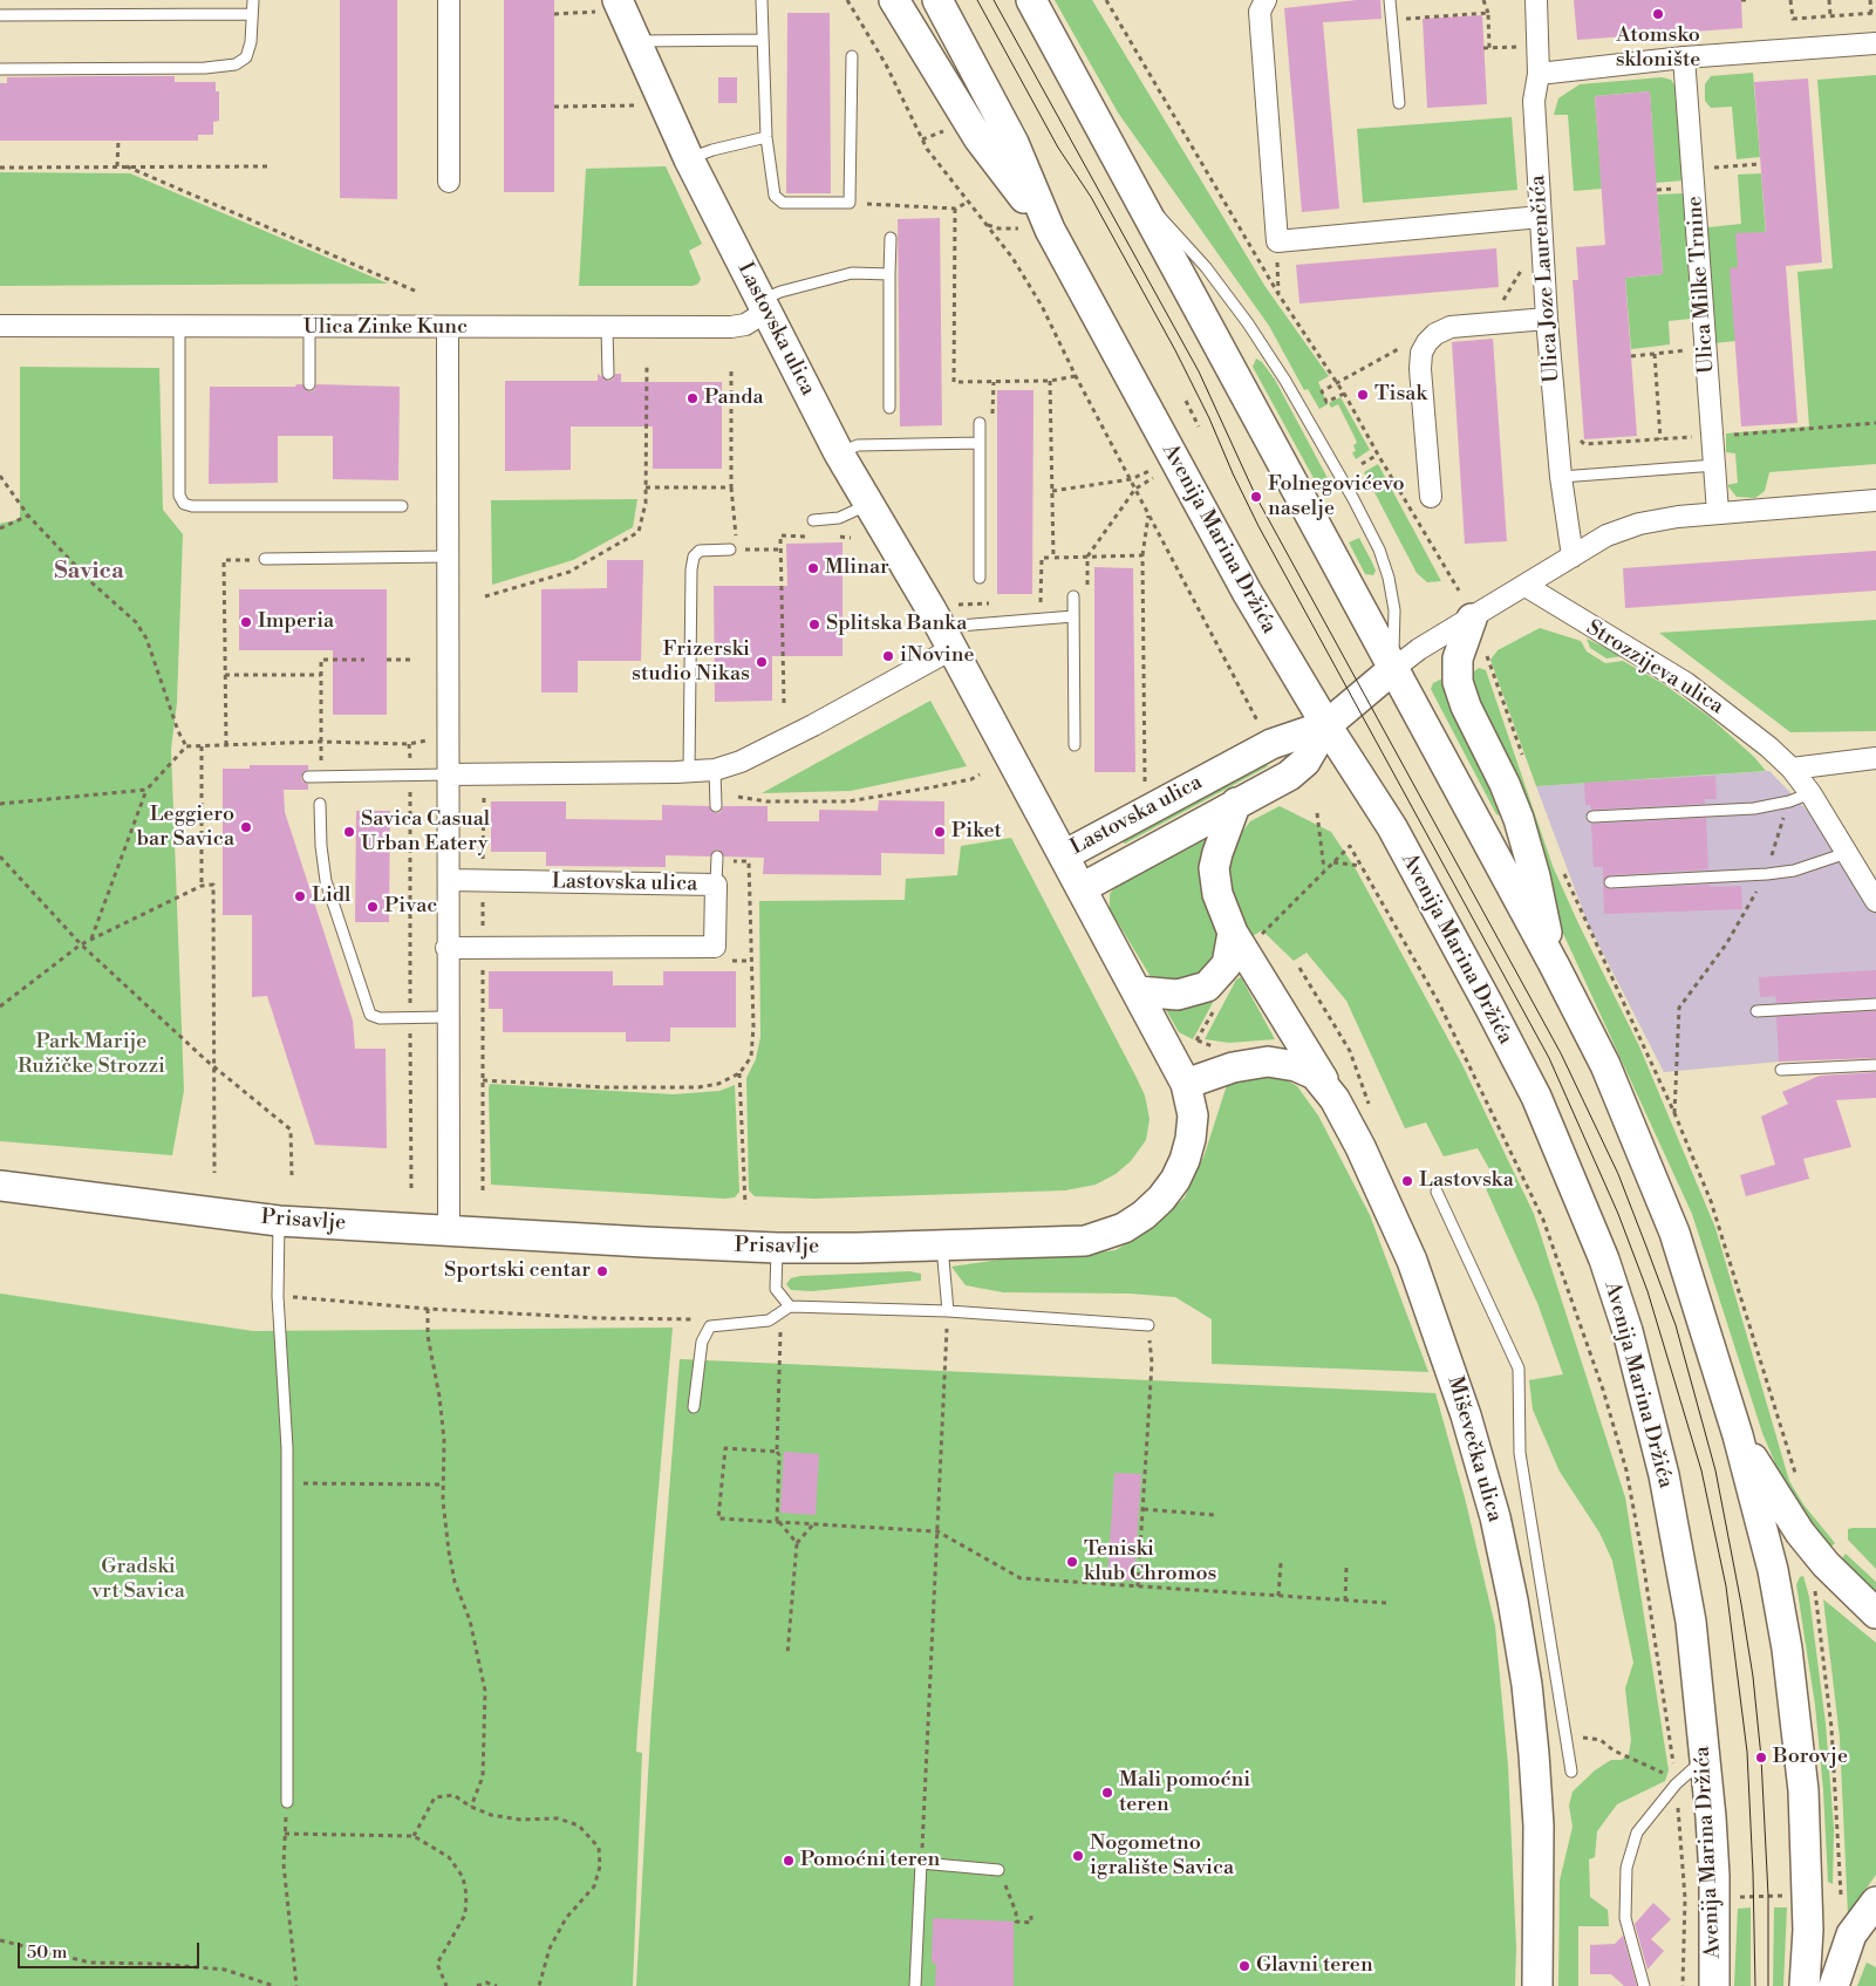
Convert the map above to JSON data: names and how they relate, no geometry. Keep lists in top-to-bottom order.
{
  "streets": {
    "street": [
      "Ulica Joze Laurenčića",
      "Ulica Milke Trnine",
      "Ulica Zinke Kunc",
      "Lastovska ulica",
      "Avenija Marina Držića",
      "Strozzijeva ulica",
      "Prisavlje",
      "Miševečka ulica"
    ]
  },
  "crossings": [
    ["Ulica Zinke Kunc", "Lastovska ulica"],
    ["Lastovska ulica", "Avenija Marina Držića"],
    ["Lastovska ulica", "Prisavlje"],
    ["Prisavlje", "Miševečka ulica"]
  ],
  "districts": ["Savica"],
  "parks": ["Park Marije Ružičke Strozzi", "Gradski vrt Savica"],
  "places": [
    "Atomsko sklonište",
    "Tisak",
    "Panda",
    "Folnegovićevo naselje",
    "Mlinar",
    "Imperia",
    "Splitska Banka",
    "iNovine",
    "Frizerski studio Nikas",
    "Leggiero bar Savica",
    "Savica Casual Urban Eatery",
    "Piket",
    "Lidl",
    "Pivac",
    "Lastovska",
    "Sportski centar",
    "Teniski klub Chromos",
    "Borovje",
    "Mali pomoćni teren",
    "Nogometno igralište Savica",
    "Pomoćni teren",
    "Glavni teren"
  ],
  "scale_bar": "50 m"
}
